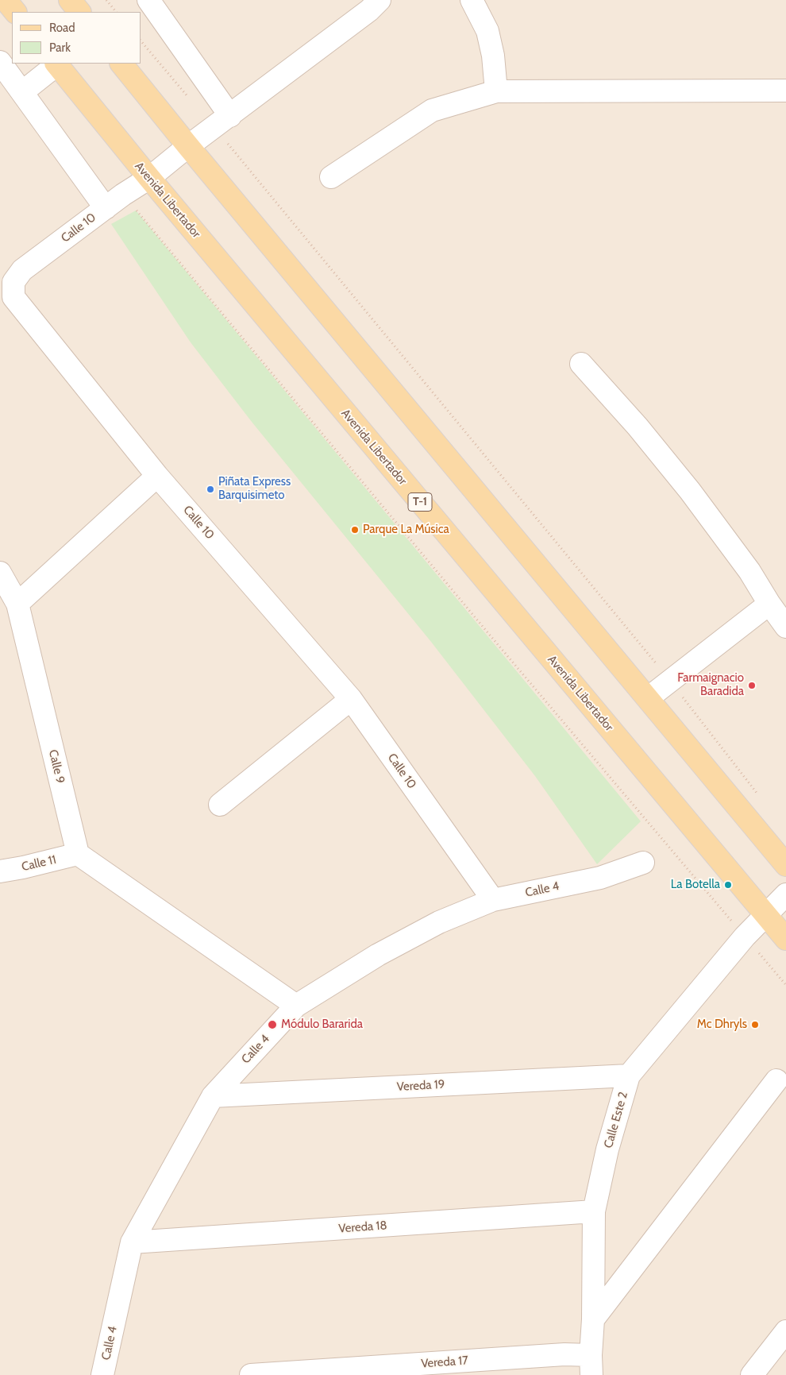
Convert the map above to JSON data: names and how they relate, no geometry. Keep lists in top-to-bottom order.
{
  "streets": {
    "main road": ["Avenida Libertador", "T-1"],
    "street": [
      "Calle 10",
      "Calle 9",
      "Calle 11",
      "Calle 4",
      "Vereda 19",
      "Calle Este 2",
      "Vereda 18",
      "Vereda 17"
    ]
  },
  "crossings": [
    ["Avenida Libertador", "Calle 10"],
    ["Avenida Libertador", "Calle Este 2"],
    ["Calle 10", "Calle 4"],
    ["Calle 9", "Calle 11"],
    ["Calle 4", "Vereda 19"],
    ["Calle 4", "Vereda 18"],
    ["Vereda 19", "Calle Este 2"],
    ["Calle Este 2", "Vereda 18"],
    ["Calle Este 2", "Vereda 17"]
  ],
  "places": [
    "Piñata Express Barquisimeto",
    "Parque La Música",
    "Farmaignacio Baradida",
    "La Botella",
    "Módulo Bararida",
    "Mc Dhryls"
  ],
  "legend": ["Road", "Park"]
}
